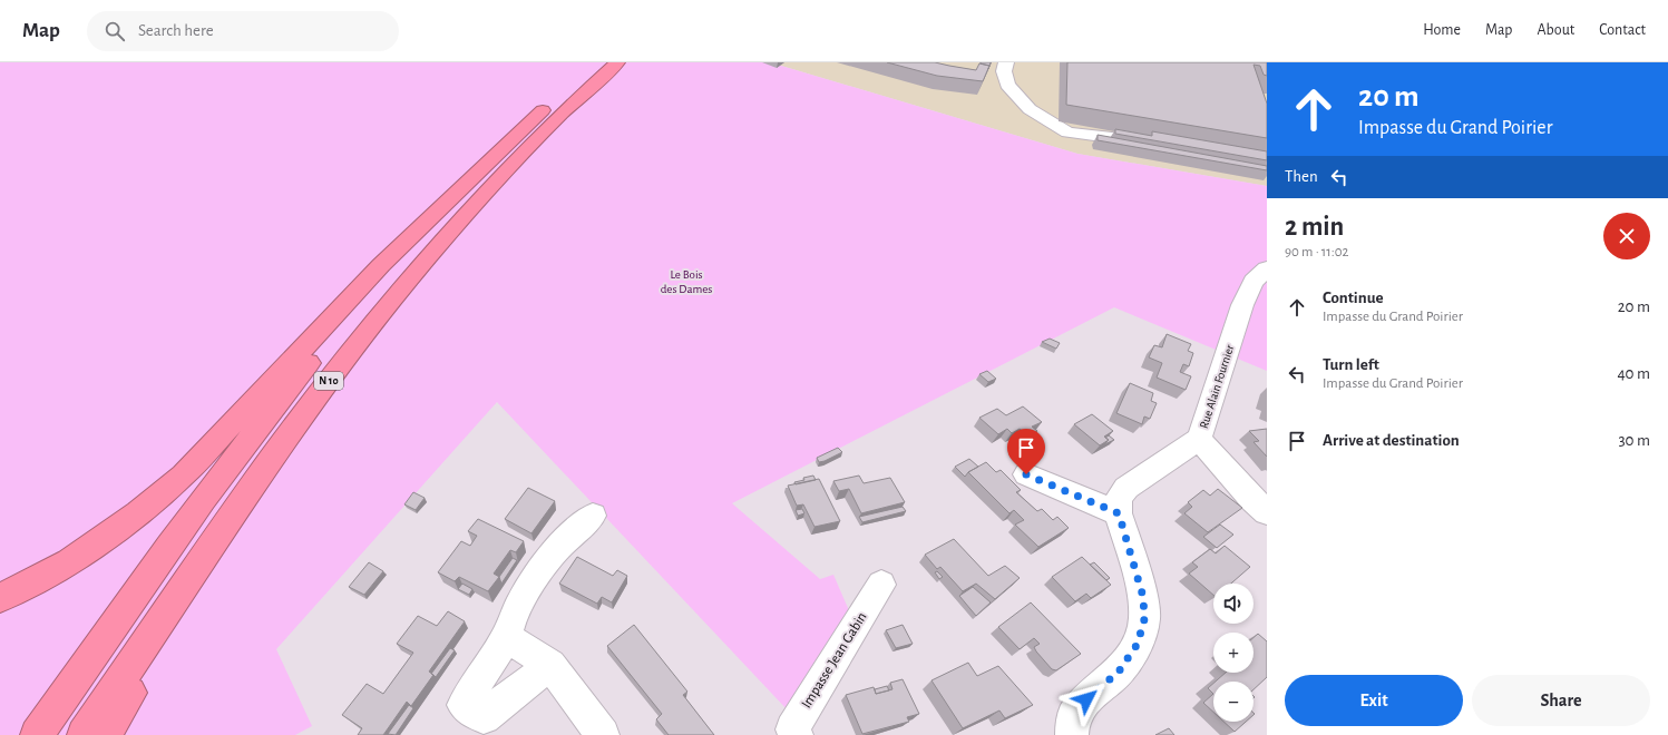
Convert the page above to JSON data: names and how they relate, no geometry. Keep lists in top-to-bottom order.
{
  "streets": {
    "highway": ["N 10"],
    "street": ["Rue Alain Fournier", "Impasse Jean Gabin"]
  },
  "parks": ["Le Bois des Dames"],
  "page": {
    "header": "Map",
    "search": "Search here",
    "nav": [
      "Home",
      "Map",
      "About",
      "Contact"
    ],
    "turn": ["20 m", "Impasse du Grand Poirier"],
    "then": "Then",
    "heading": ["2 min", "90 m · 11:02"],
    "list": [
      {
        "name": "Continue",
        "note": "Impasse du Grand Poirier",
        "value": "20 m"
      },
      {
        "name": "Turn left",
        "note": "Impasse du Grand Poirier",
        "value": "40 m"
      },
      {
        "name": "Arrive at destination",
        "value": "30 m"
      }
    ],
    "map_buttons": ["+", "−"],
    "buttons": ["Exit", "Share"]
  }
}
